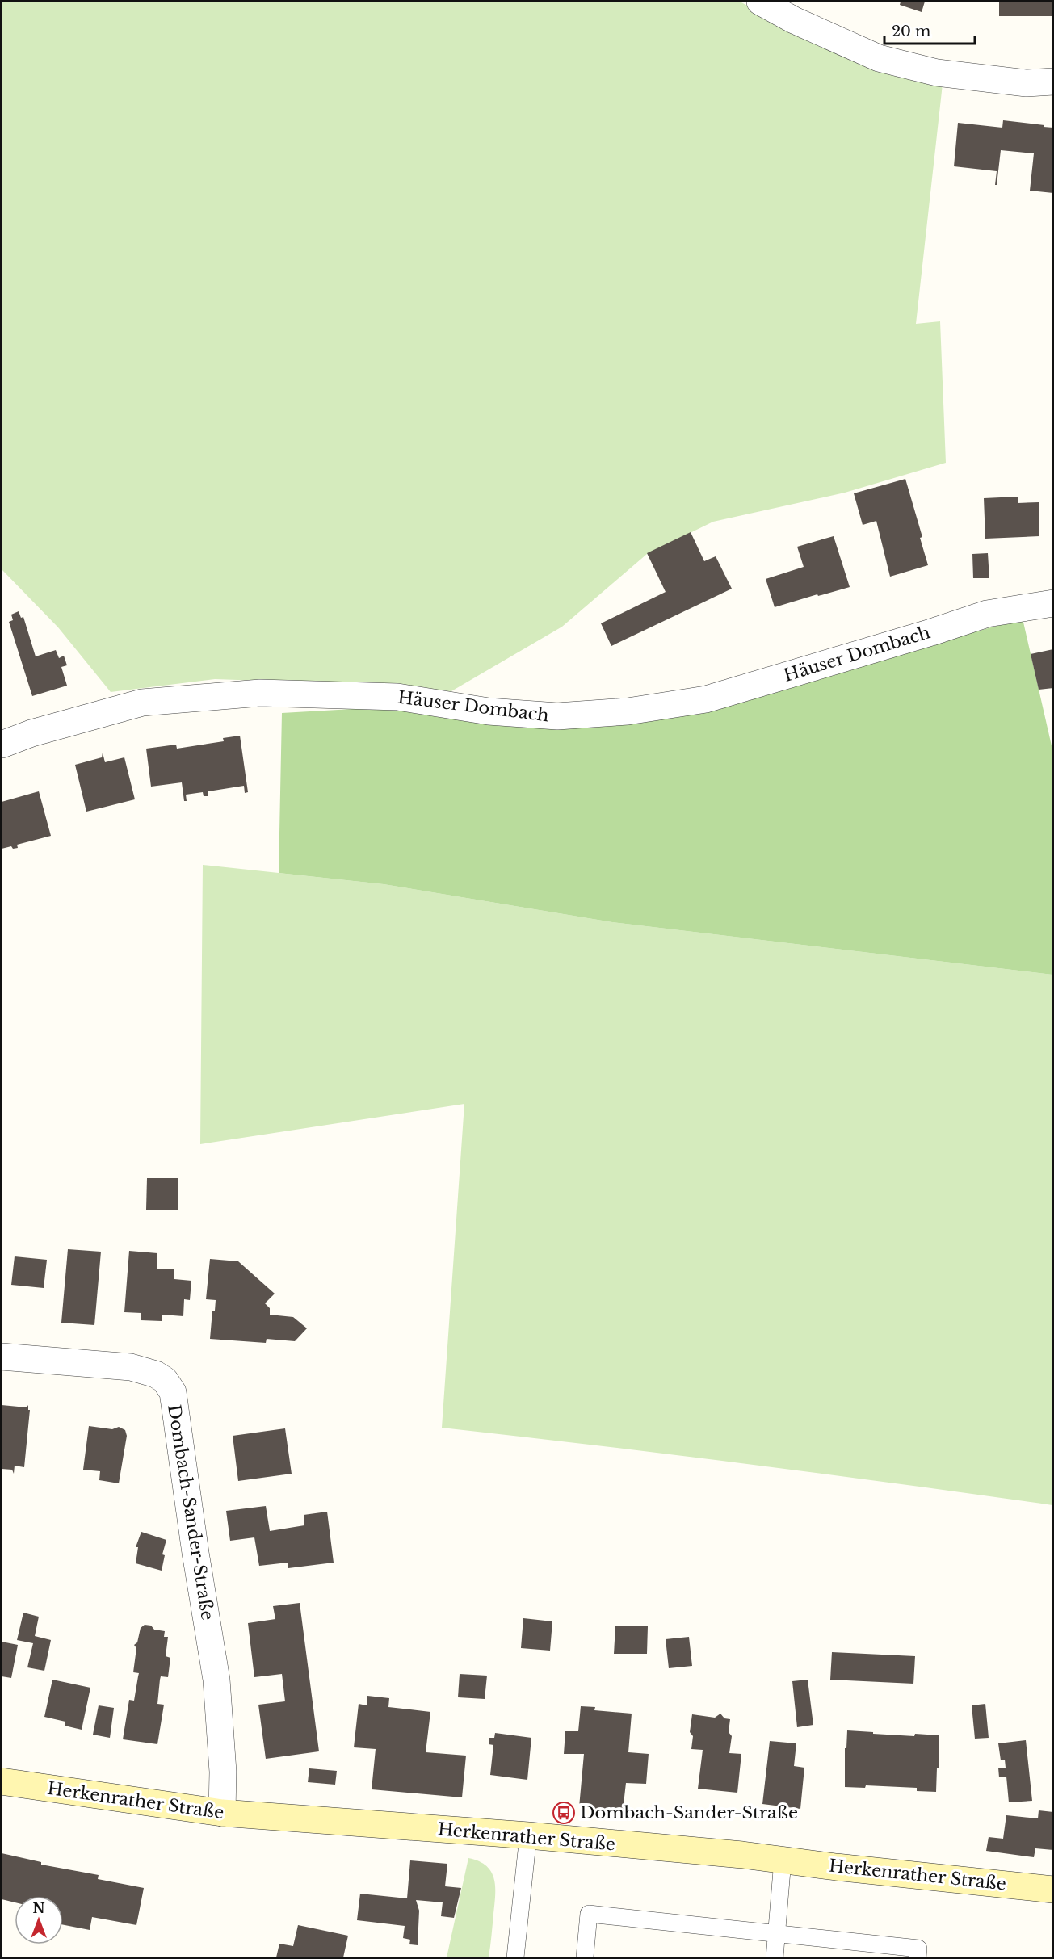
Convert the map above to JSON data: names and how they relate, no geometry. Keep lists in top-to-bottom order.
{
  "streets": {
    "main road": ["Herkenrather Straße"],
    "street": ["Häuser Dombach", "Dombach-Sander-Straße"]
  },
  "crossings": [
    ["Dombach-Sander-Straße", "Herkenrather Straße"]
  ],
  "places": {
    "bus stop": ["Dombach-Sander-Straße"]
  },
  "scale_bar": "20 m",
  "north": "top"
}
